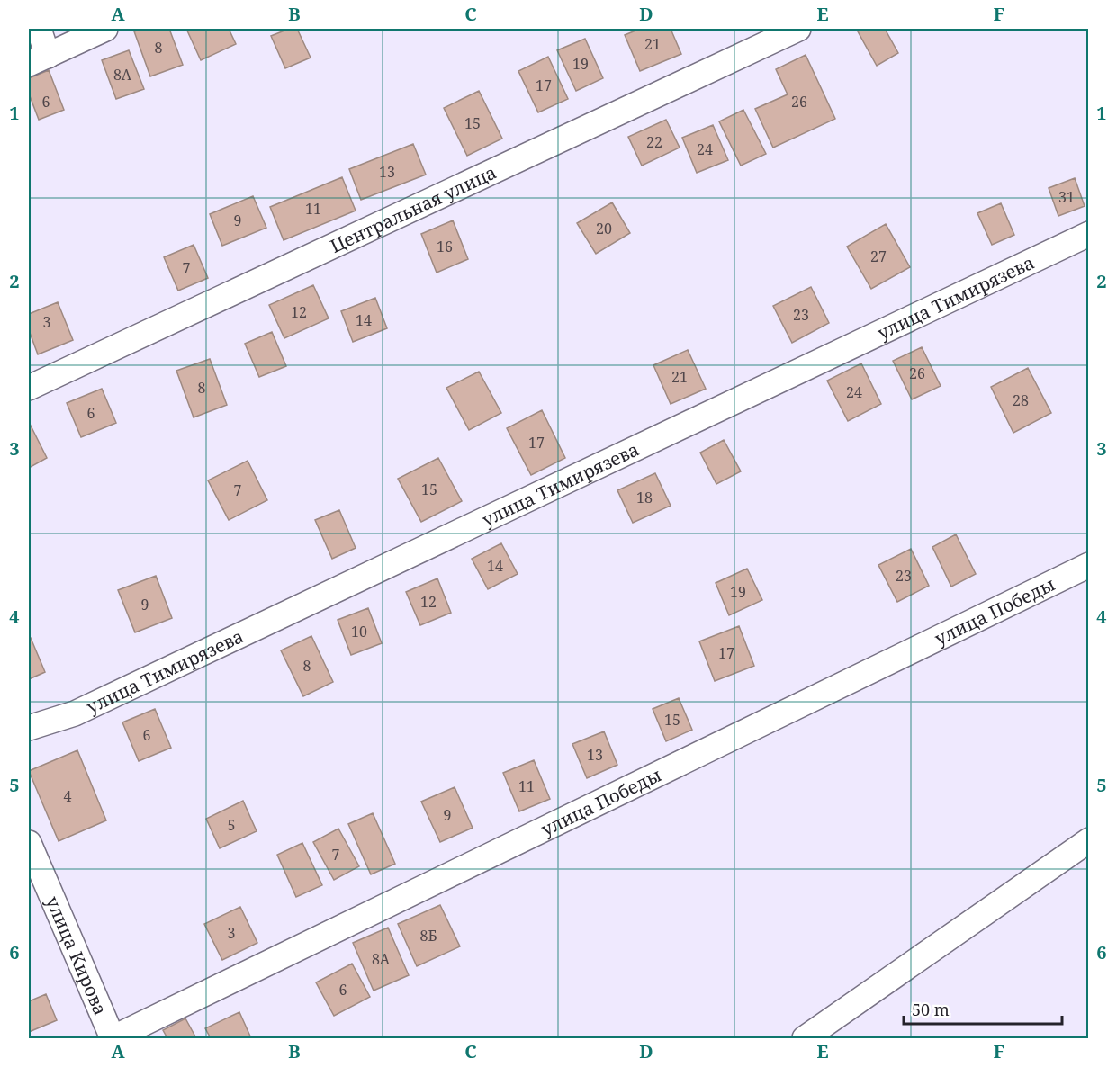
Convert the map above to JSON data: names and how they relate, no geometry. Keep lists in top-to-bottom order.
{
  "streets": {
    "street": [
      "Центральная улица",
      "улица Тимирязева",
      "улица Победы",
      "улица Кирова"
    ]
  },
  "crossings": [
    ["улица Победы", "улица Кирова"]
  ],
  "house_numbers": [
    "21",
    "8",
    "19",
    "8А",
    "17",
    "6",
    "26",
    "15",
    "22",
    "24",
    "13",
    "31",
    "11",
    "9",
    "20",
    "16",
    "27",
    "7",
    "12",
    "23",
    "14",
    "3",
    "26",
    "21",
    "8",
    "24",
    "28",
    "6",
    "17",
    "15",
    "7",
    "18",
    "14",
    "23",
    "19",
    "12",
    "9",
    "10",
    "17",
    "8",
    "15",
    "6",
    "13",
    "11",
    "4",
    "9",
    "5",
    "7",
    "3",
    "8Б",
    "8А",
    "6"
  ],
  "scale_bar": "50 m",
  "grid": {
    "columns": [
      "A",
      "B",
      "C",
      "D",
      "E",
      "F"
    ],
    "rows": [
      "1",
      "2",
      "3",
      "4",
      "5",
      "6"
    ]
  }
}
